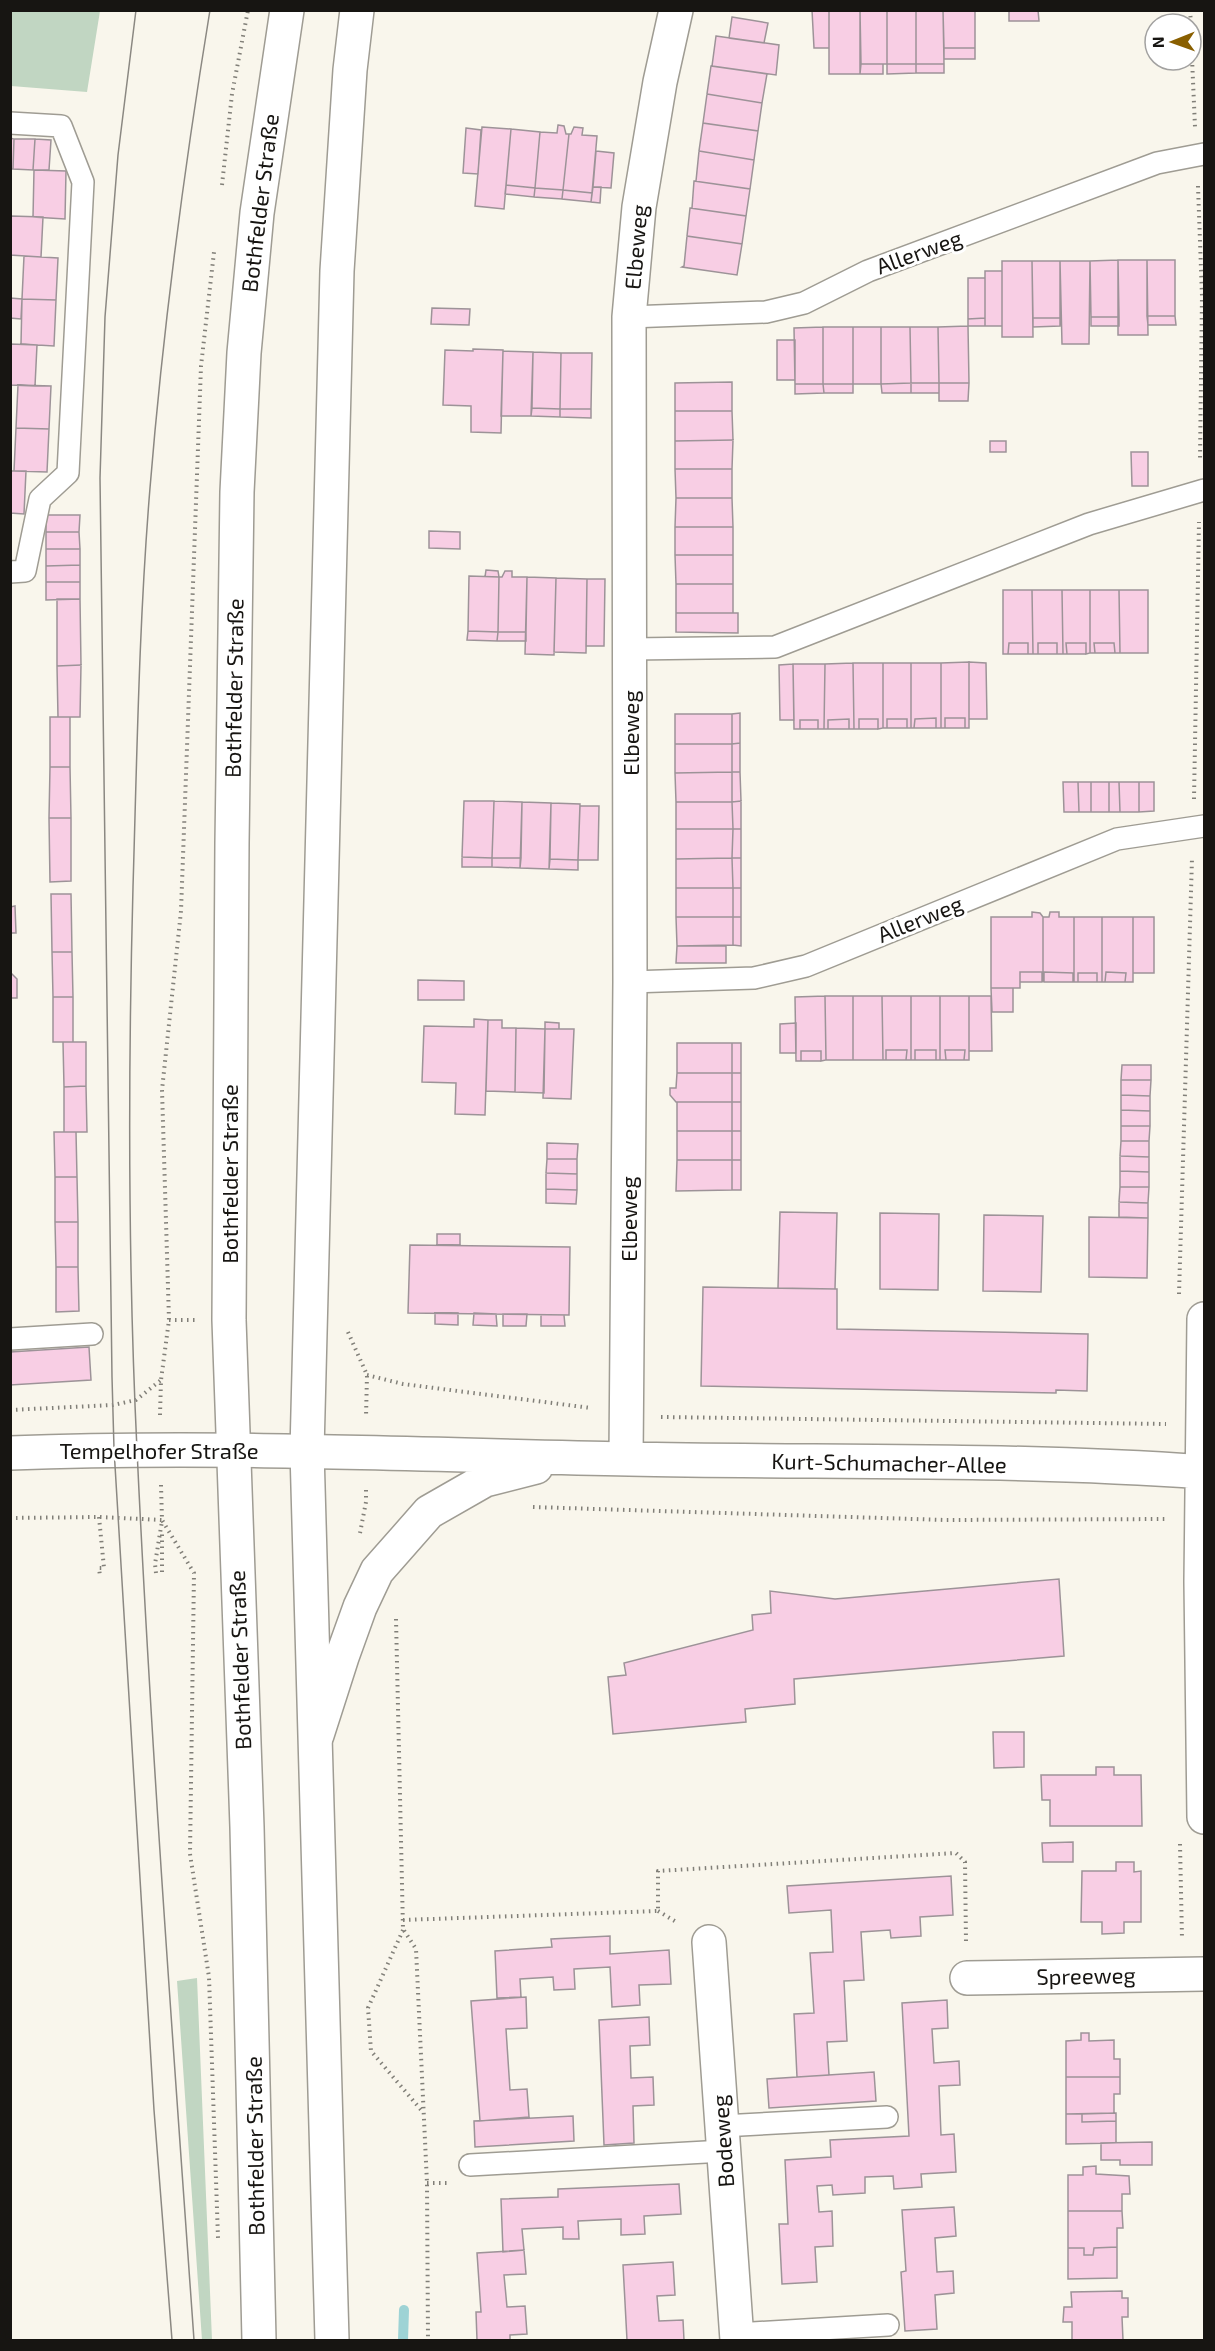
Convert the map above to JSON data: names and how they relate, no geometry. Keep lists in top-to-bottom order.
{
  "streets": {
    "main road": [
      "Bothfelder Straße",
      "Elbeweg",
      "Tempelhofer Straße",
      "Kurt-Schumacher-Allee",
      "Spreeweg",
      "Bodeweg"
    ],
    "lane": ["Allerweg"]
  },
  "crossings": [
    ["Bothfelder Straße", "Tempelhofer Straße"],
    ["Elbeweg", "Allerweg"],
    ["Elbeweg", "Kurt-Schumacher-Allee"],
    ["Tempelhofer Straße", "Kurt-Schumacher-Allee"]
  ],
  "north": "left"
}
